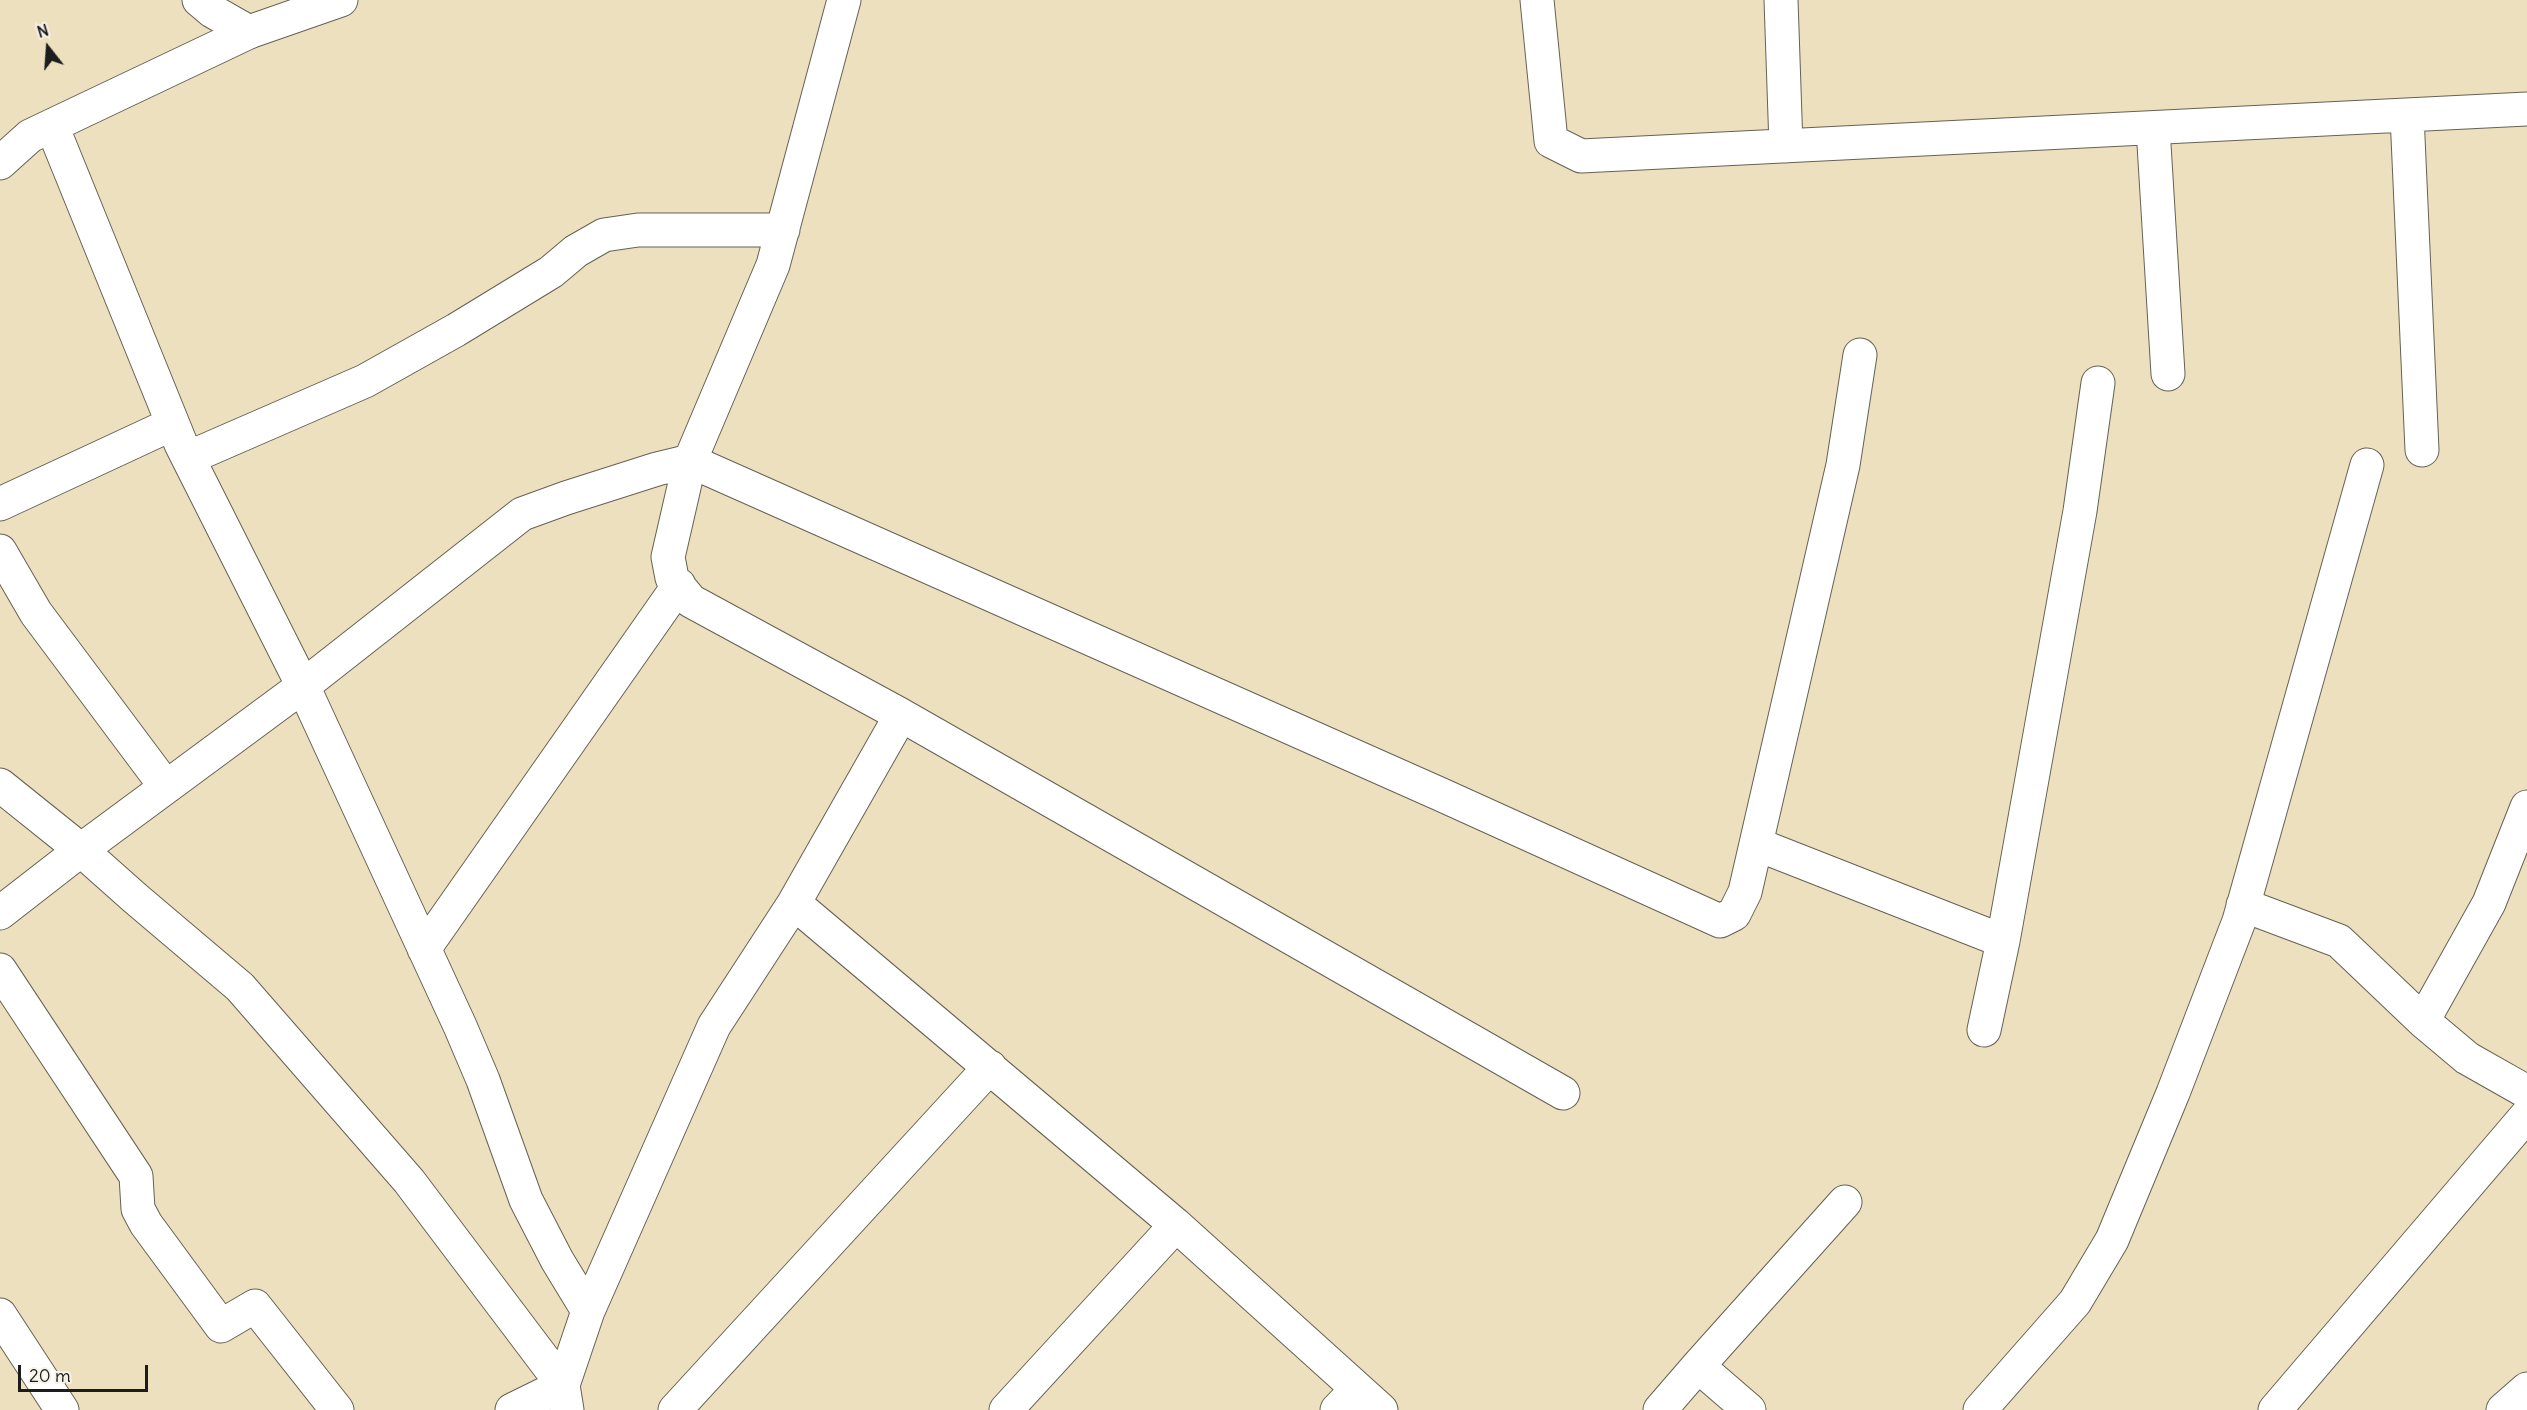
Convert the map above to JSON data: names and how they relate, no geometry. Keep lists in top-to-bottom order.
{
  "scale_bar": "20 m",
  "north": "top"
}
